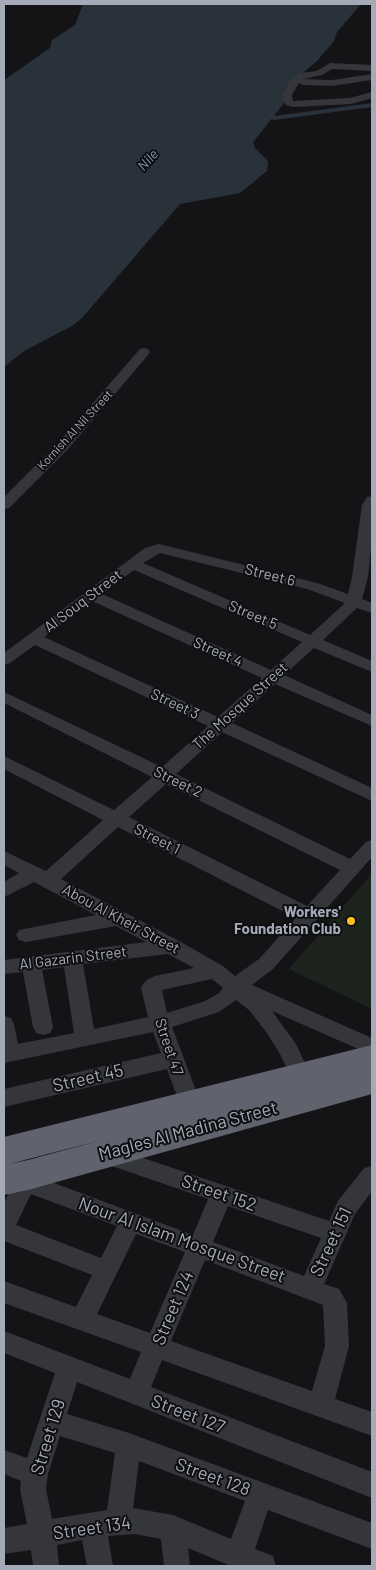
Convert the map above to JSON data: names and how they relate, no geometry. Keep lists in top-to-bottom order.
{
  "streets": {
    "highway": ["Magles Al Madina Street"],
    "street": [
      "Kornish Al Nil Street",
      "Street 6",
      "Al Souq Street",
      "Street 5",
      "Street 4",
      "Street 3",
      "The Mosque Street",
      "Street 2",
      "Street 1",
      "Abou Al Kheir Street",
      "Al Gazarin Street",
      "Street 47",
      "Street 45",
      "Street 152",
      "Nour Al Islam Mosque Street",
      "Street 151",
      "Street 124",
      "Street 127",
      "Street 129",
      "Street 128",
      "Street 134"
    ]
  },
  "crossings": [
    ["Street 6", "Al Souq Street"],
    ["Street 6", "The Mosque Street"],
    ["Al Souq Street", "Street 5"],
    ["Al Souq Street", "Street 4"],
    ["Al Souq Street", "Street 3"],
    ["Street 5", "The Mosque Street"],
    ["Street 4", "The Mosque Street"],
    ["Street 3", "The Mosque Street"],
    ["The Mosque Street", "Street 2"],
    ["The Mosque Street", "Street 1"],
    ["The Mosque Street", "Abou Al Kheir Street"],
    ["Abou Al Kheir Street", "Al Gazarin Street"],
    ["Abou Al Kheir Street", "Street 47"],
    ["Abou Al Kheir Street", "Magles Al Madina Street"],
    ["Street 47", "Street 45"],
    ["Street 47", "Magles Al Madina Street"],
    ["Magles Al Madina Street", "Street 152"],
    ["Magles Al Madina Street", "Nour Al Islam Mosque Street"],
    ["Street 152", "Street 151"],
    ["Street 152", "Street 124"],
    ["Nour Al Islam Mosque Street", "Street 151"],
    ["Nour Al Islam Mosque Street", "Street 124"],
    ["Street 124", "Street 127"],
    ["Street 127", "Street 129"],
    ["Street 129", "Street 128"],
    ["Street 129", "Street 134"]
  ],
  "water": ["Nile"],
  "places": ["Workers' Foundation Club"]
}
